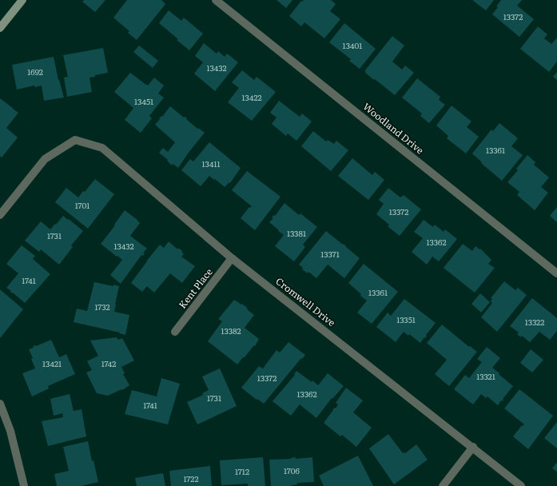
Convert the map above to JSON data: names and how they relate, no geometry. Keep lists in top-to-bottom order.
{
  "streets": {
    "street": ["Woodland Drive", "Kent Place", "Cromwell Drive"]
  },
  "crossings": [
    ["Kent Place", "Cromwell Drive"]
  ],
  "house_numbers": [
    "13372",
    "13401",
    "13432",
    "1692",
    "13422",
    "13451",
    "13361",
    "13411",
    "1701",
    "13372",
    "13381",
    "1731",
    "13362",
    "13432",
    "13371",
    "1741",
    "13361",
    "1732",
    "13351",
    "13322",
    "13382",
    "13421",
    "1742",
    "13321",
    "13372",
    "13362",
    "1731",
    "1741",
    "1706",
    "1712",
    "1722"
  ]
}
